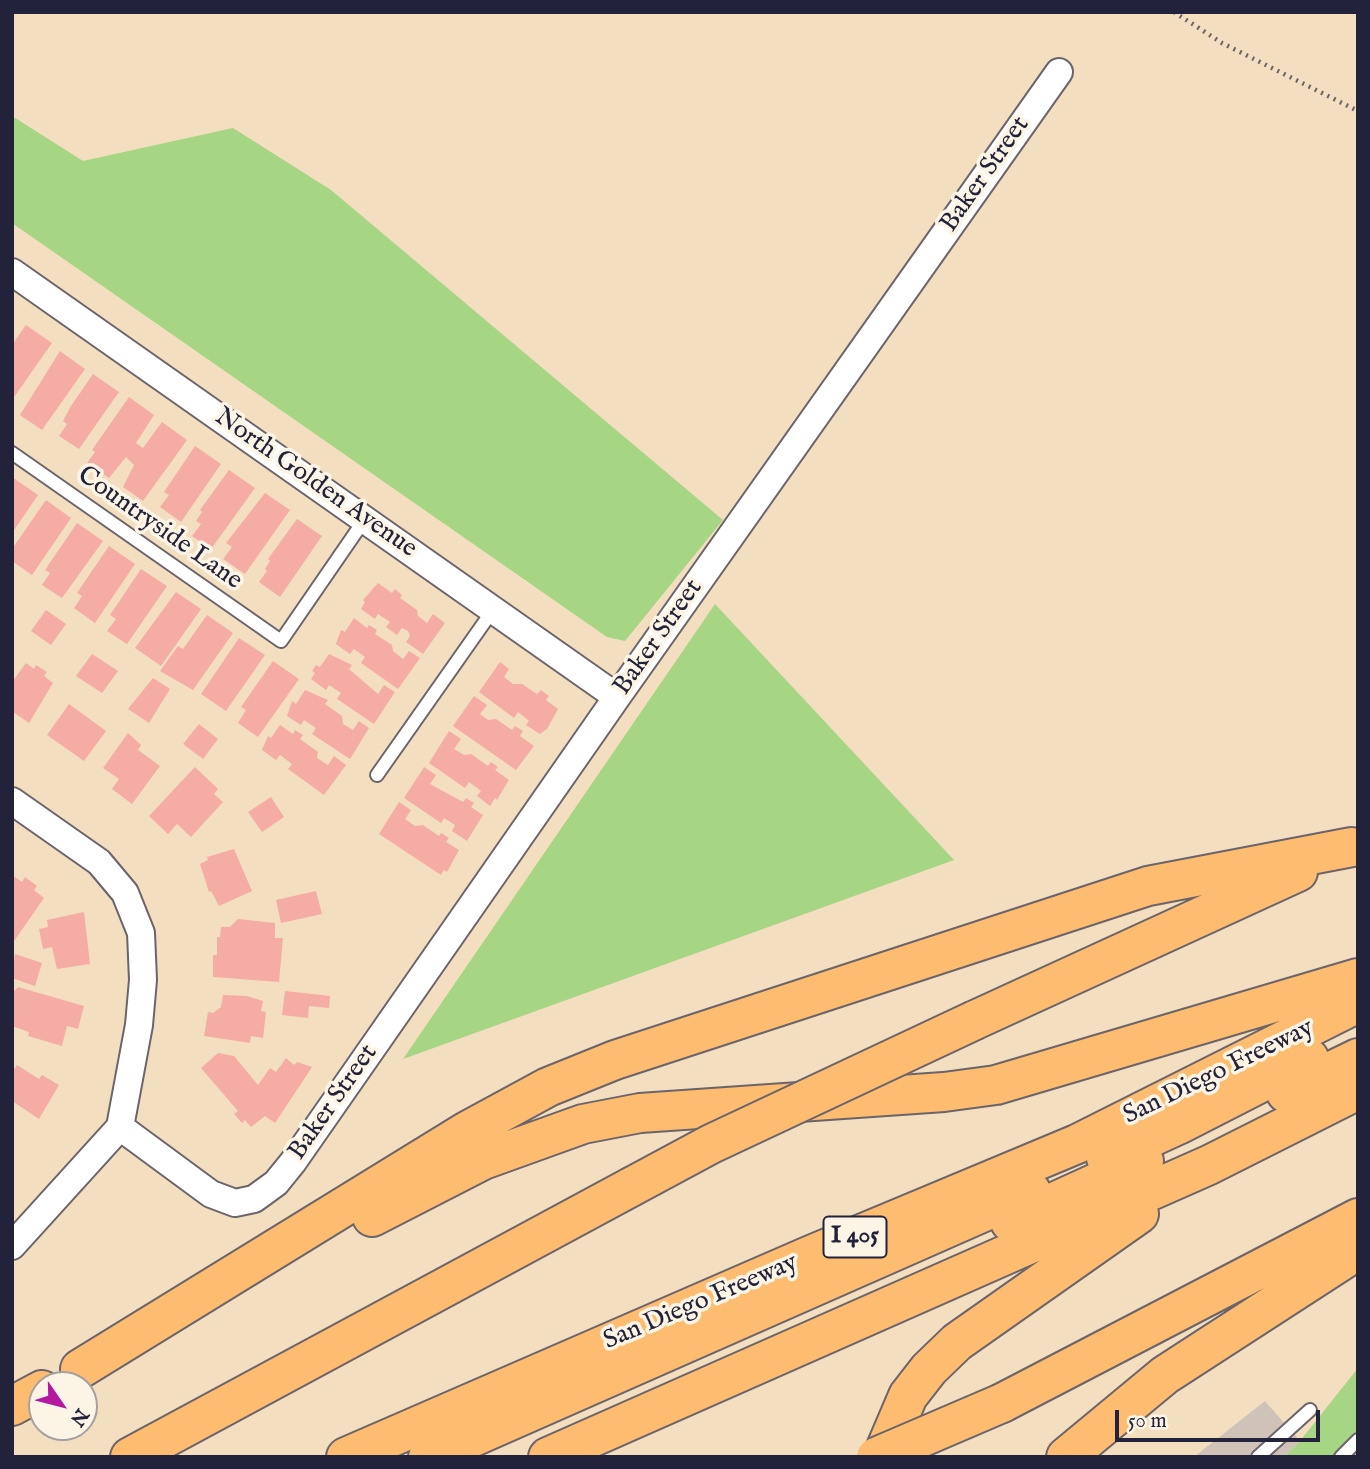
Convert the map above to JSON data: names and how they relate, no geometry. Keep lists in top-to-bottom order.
{
  "streets": {
    "highway": ["San Diego Freeway", "I 405"],
    "street": ["Baker Street", "North Golden Avenue"],
    "lane": ["Countryside Lane"]
  },
  "crossings": [
    ["Baker Street", "North Golden Avenue"],
    ["North Golden Avenue", "Countryside Lane"]
  ],
  "scale_bar": "50 m",
  "north": "bottom right"
}
